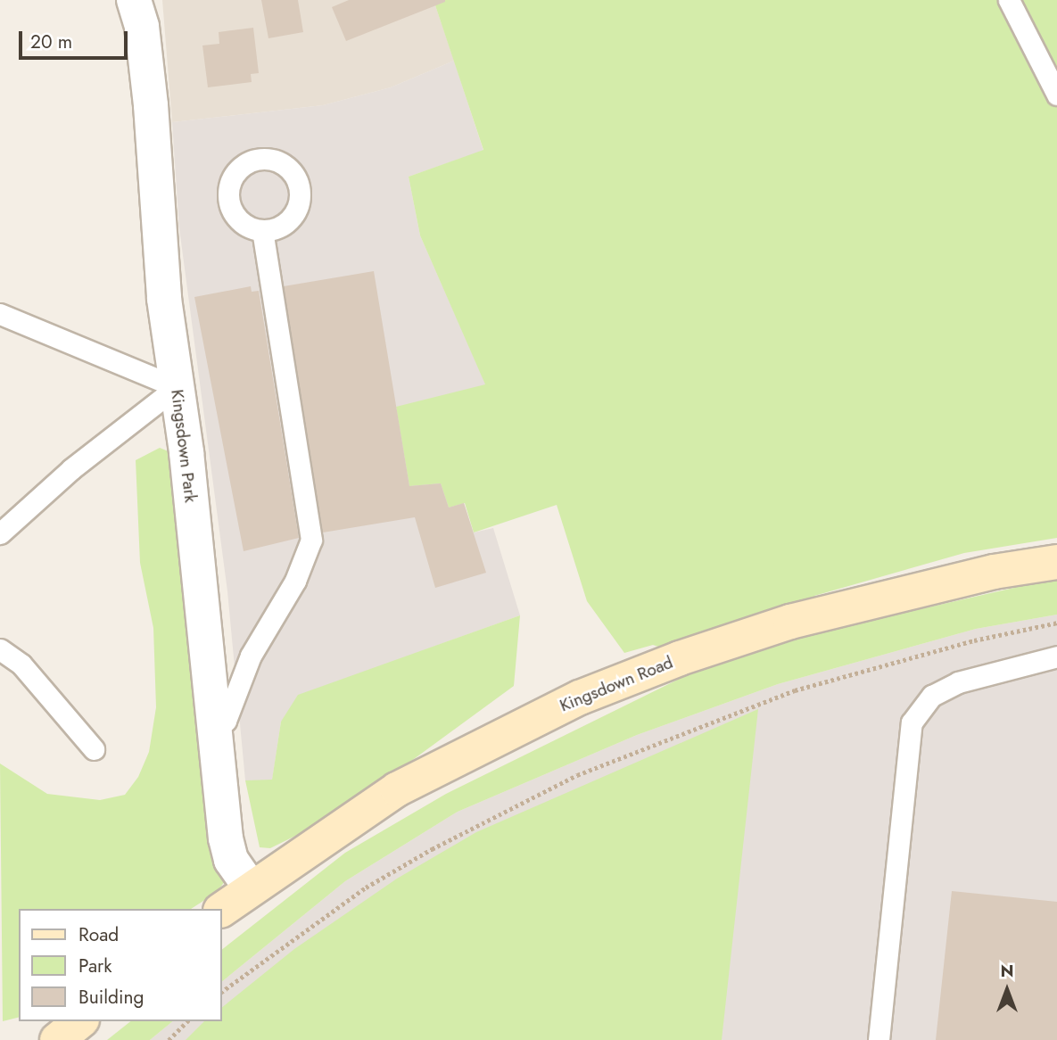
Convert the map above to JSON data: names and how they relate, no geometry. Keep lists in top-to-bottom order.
{
  "streets": {
    "main road": ["Kingsdown Road"],
    "street": ["Kingsdown Park"]
  },
  "crossings": [
    ["Kingsdown Park", "Kingsdown Road"]
  ],
  "legend": ["Road", "Park", "Building"],
  "scale_bar": "20 m",
  "north": "top"
}
